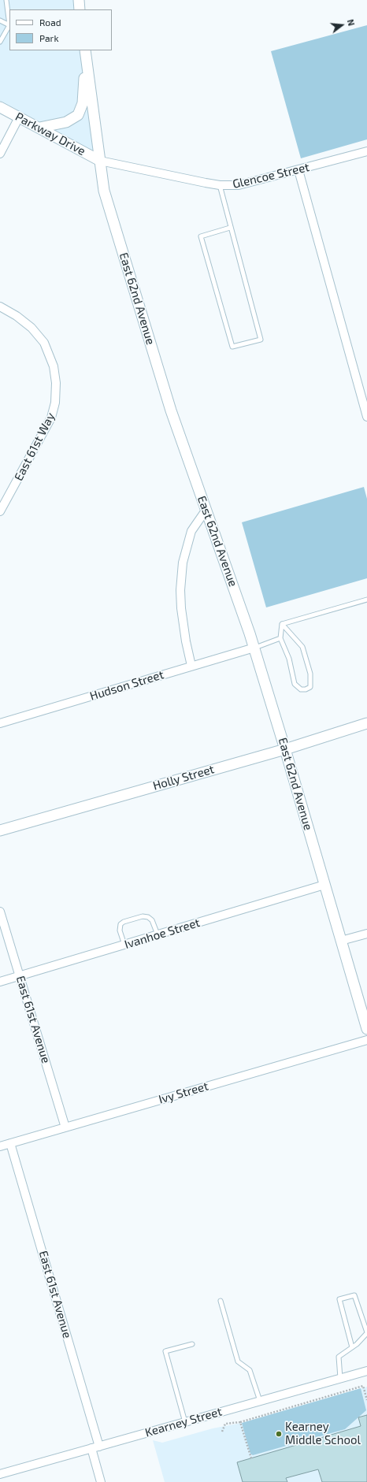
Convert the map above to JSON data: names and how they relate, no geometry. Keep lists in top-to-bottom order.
{
  "streets": {
    "street": [
      "Parkway Drive",
      "Glencoe Street",
      "East 62nd Avenue",
      "East 61st Way",
      "Hudson Street",
      "Holly Street",
      "Ivanhoe Street",
      "East 61st Avenue",
      "Ivy Street",
      "Kearney Street"
    ]
  },
  "crossings": [
    ["Parkway Drive", "Glencoe Street"],
    ["Parkway Drive", "East 62nd Avenue"],
    ["Glencoe Street", "East 62nd Avenue"],
    ["East 62nd Avenue", "Hudson Street"],
    ["East 62nd Avenue", "Holly Street"],
    ["East 62nd Avenue", "Ivanhoe Street"],
    ["Ivanhoe Street", "East 61st Avenue"],
    ["East 61st Avenue", "Ivy Street"],
    ["East 61st Avenue", "Kearney Street"]
  ],
  "places": ["Kearney Middle School"],
  "legend": ["Road", "Park"],
  "north": "right"
}
